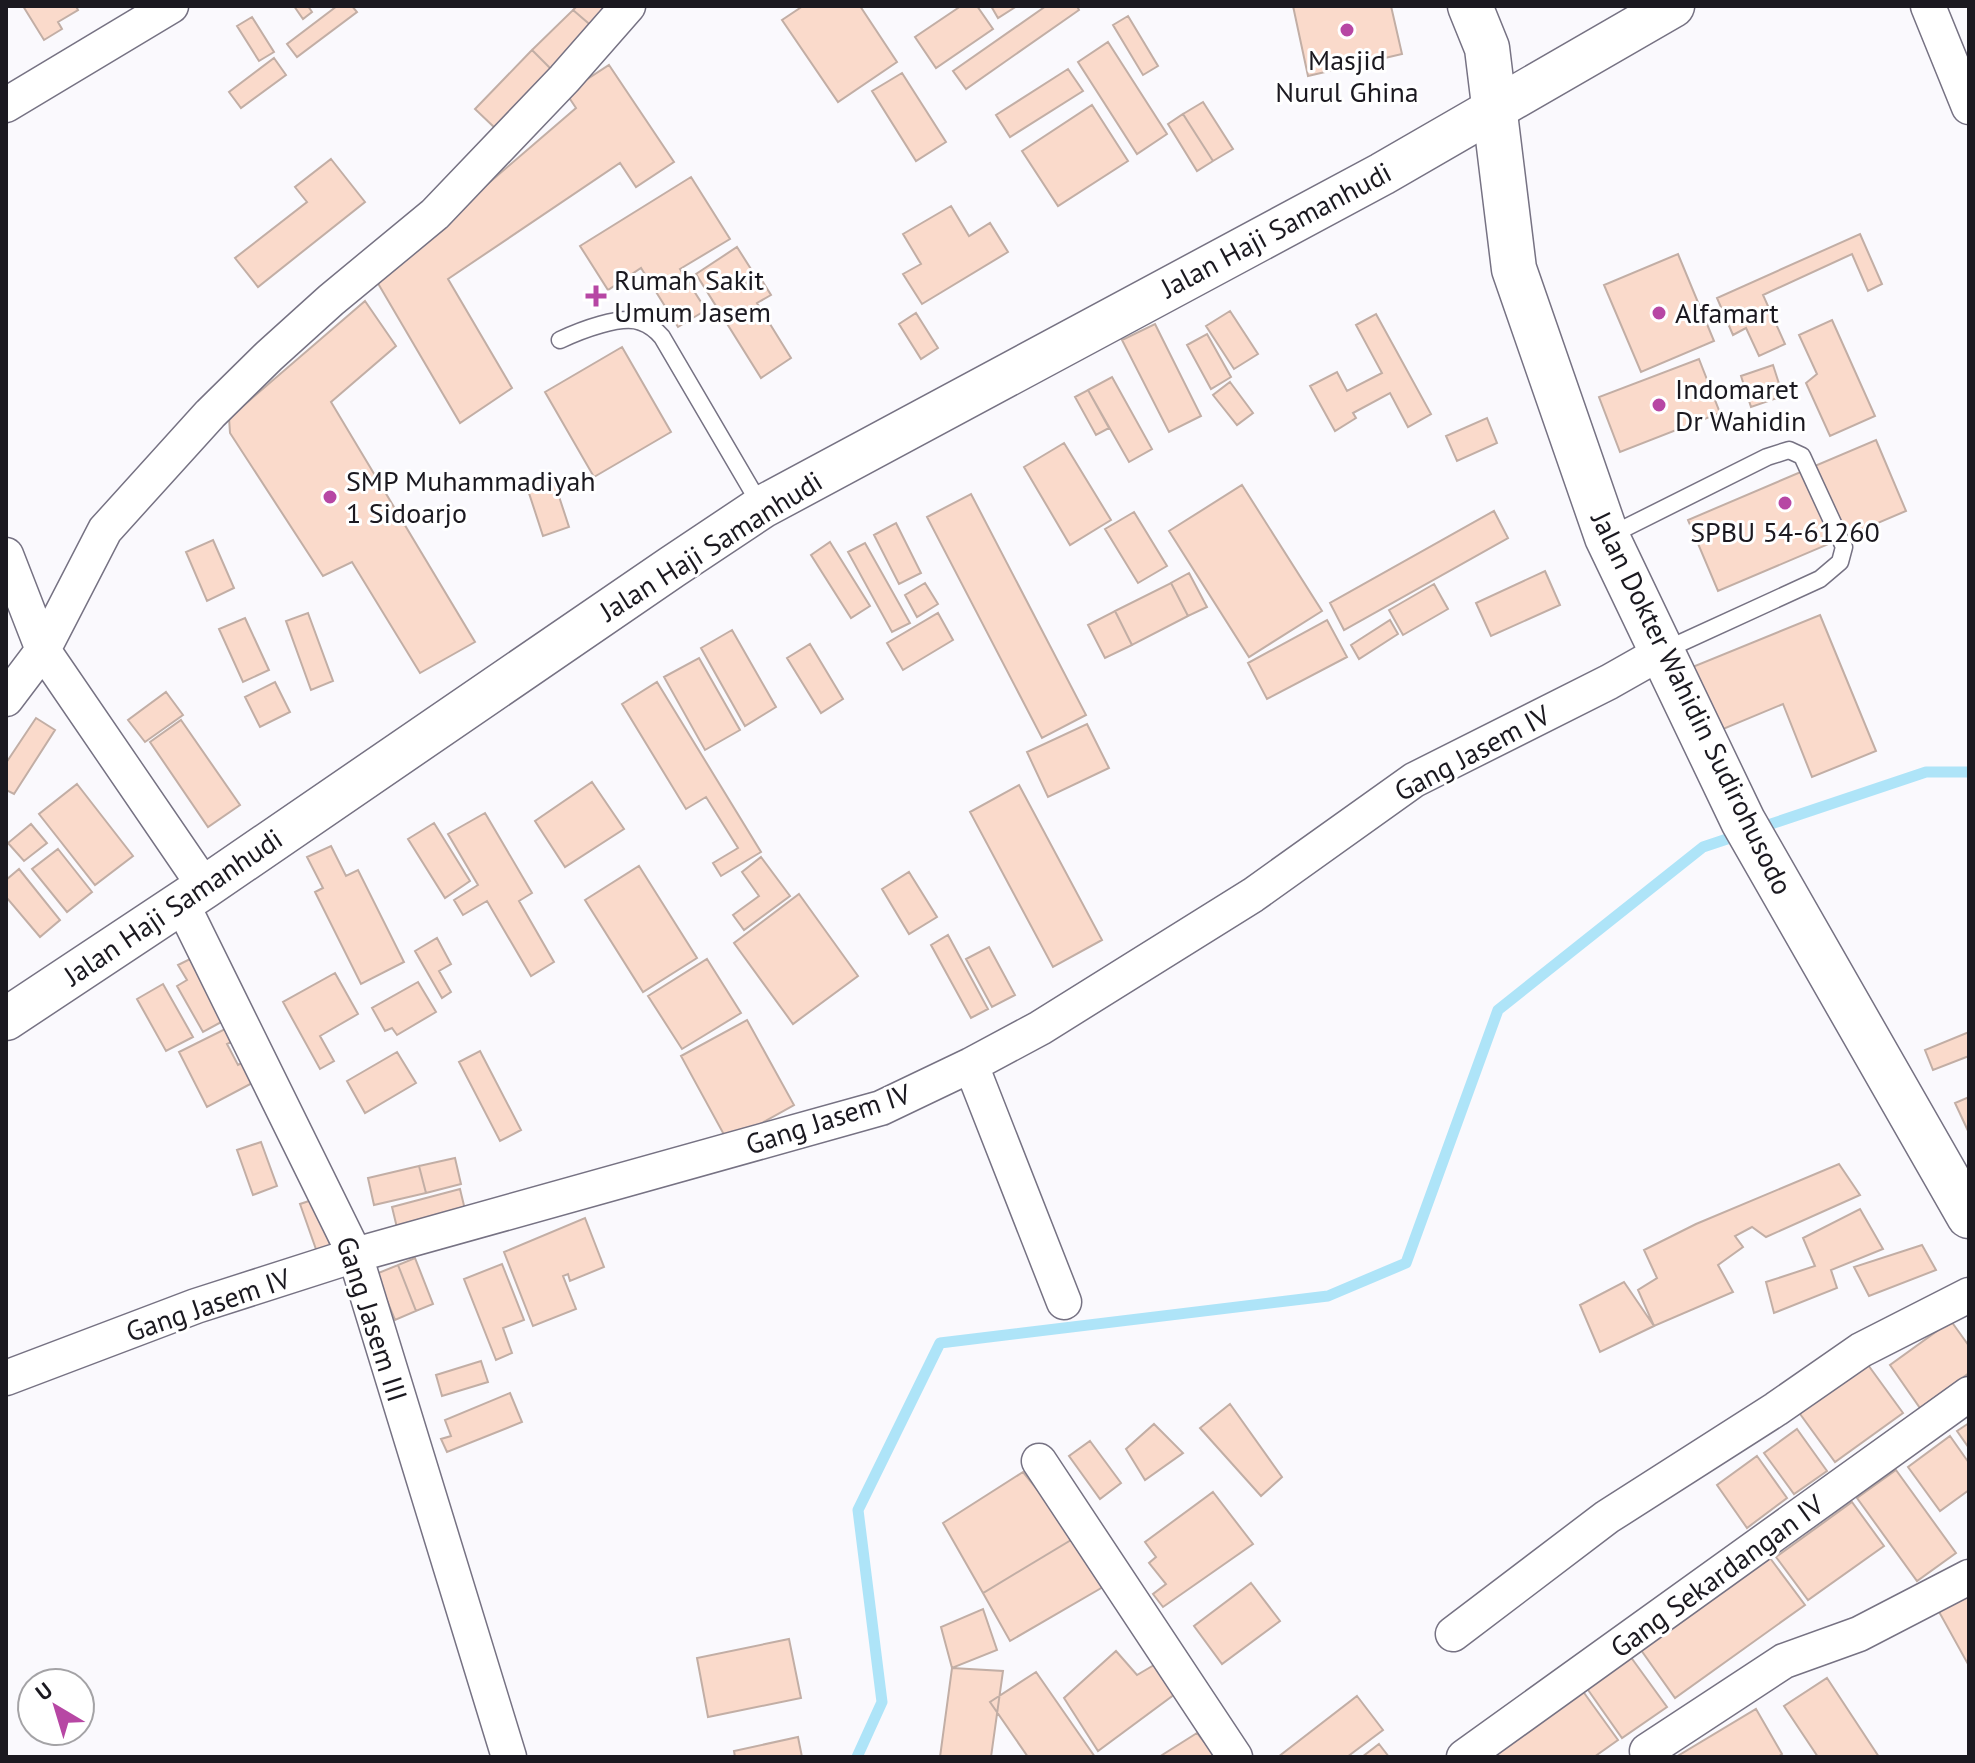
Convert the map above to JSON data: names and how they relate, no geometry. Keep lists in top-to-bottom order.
{
  "streets": {
    "main road": ["Jalan Dokter Wahidin Sudirohusodo"],
    "street": [
      "Jalan Haji Samanhudi",
      "Gang Jasem IV",
      "Gang Jasem III",
      "Gang Sekardangan IV"
    ]
  },
  "crossings": [
    ["Jalan Haji Samanhudi", "Jalan Dokter Wahidin Sudirohusodo"],
    ["Jalan Haji Samanhudi", "Gang Jasem III"],
    ["Jalan Dokter Wahidin Sudirohusodo", "Gang Jasem IV"],
    ["Gang Jasem IV", "Gang Jasem III"]
  ],
  "places": {
    "other": [
      "Masjid Nurul Ghina",
      "Alfamart",
      "Indomaret Dr Wahidin",
      "SMP Muhammadiyah 1 Sidoarjo",
      "SPBU 54-61260"
    ],
    "health": ["Rumah Sakit Umum Jasem"]
  },
  "north": "top left"
}
